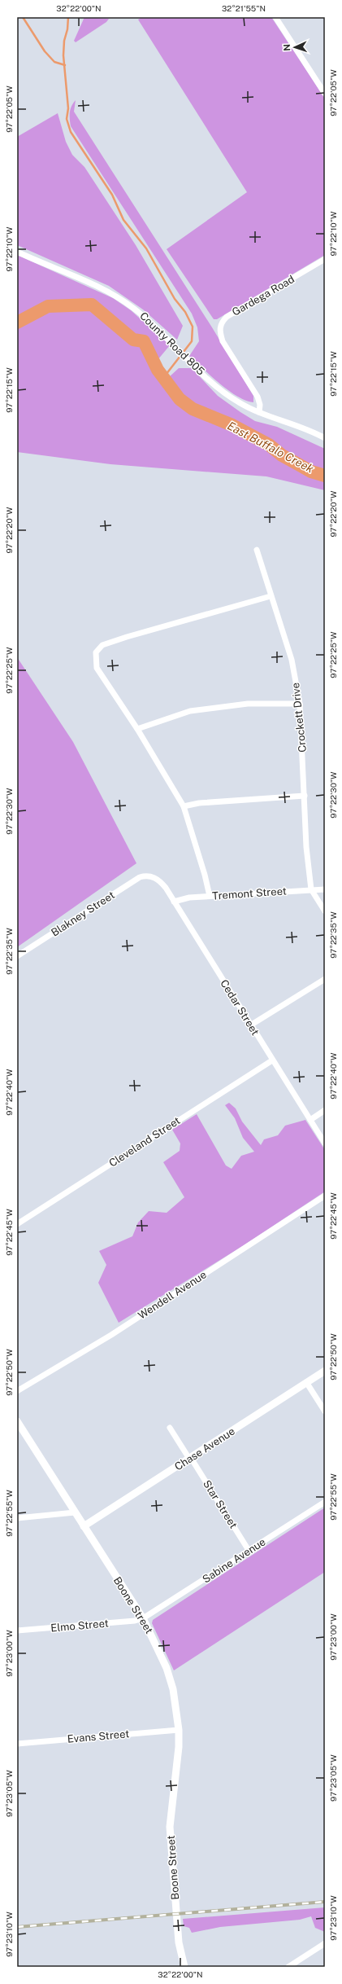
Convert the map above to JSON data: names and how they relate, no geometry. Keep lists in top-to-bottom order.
{
  "streets": {
    "street": [
      "Gardega Road",
      "County Road 805",
      "Crockett Drive",
      "Tremont Street",
      "Blakney Street",
      "Cedar Street",
      "Cleveland Street",
      "Wendell Avenue",
      "Chase Avenue",
      "Star Street",
      "Sabine Avenue",
      "Boone Street",
      "Elmo Street",
      "Evans Street"
    ]
  },
  "crossings": [
    ["Gardega Road", "County Road 805"],
    ["Crockett Drive", "Tremont Street"],
    ["Tremont Street", "Cedar Street"],
    ["Blakney Street", "Cedar Street"],
    ["Cedar Street", "Cleveland Street"],
    ["Chase Avenue", "Star Street"],
    ["Chase Avenue", "Boone Street"],
    ["Star Street", "Sabine Avenue"],
    ["Sabine Avenue", "Boone Street"],
    ["Sabine Avenue", "Elmo Street"],
    ["Boone Street", "Elmo Street"],
    ["Boone Street", "Evans Street"]
  ],
  "water": ["East Buffalo Creek"],
  "north": "left",
  "coordinates": [
    "32°22'00\"N",
    "32°21'55\"N",
    "97°22'05\"W",
    "97°22'10\"W",
    "97°22'15\"W",
    "97°22'20\"W",
    "97°22'25\"W",
    "97°22'30\"W",
    "97°22'35\"W",
    "97°22'40\"W",
    "97°22'45\"W",
    "97°22'50\"W",
    "97°22'55\"W",
    "97°23'00\"W",
    "97°23'05\"W",
    "97°23'10\"W"
  ]
}
